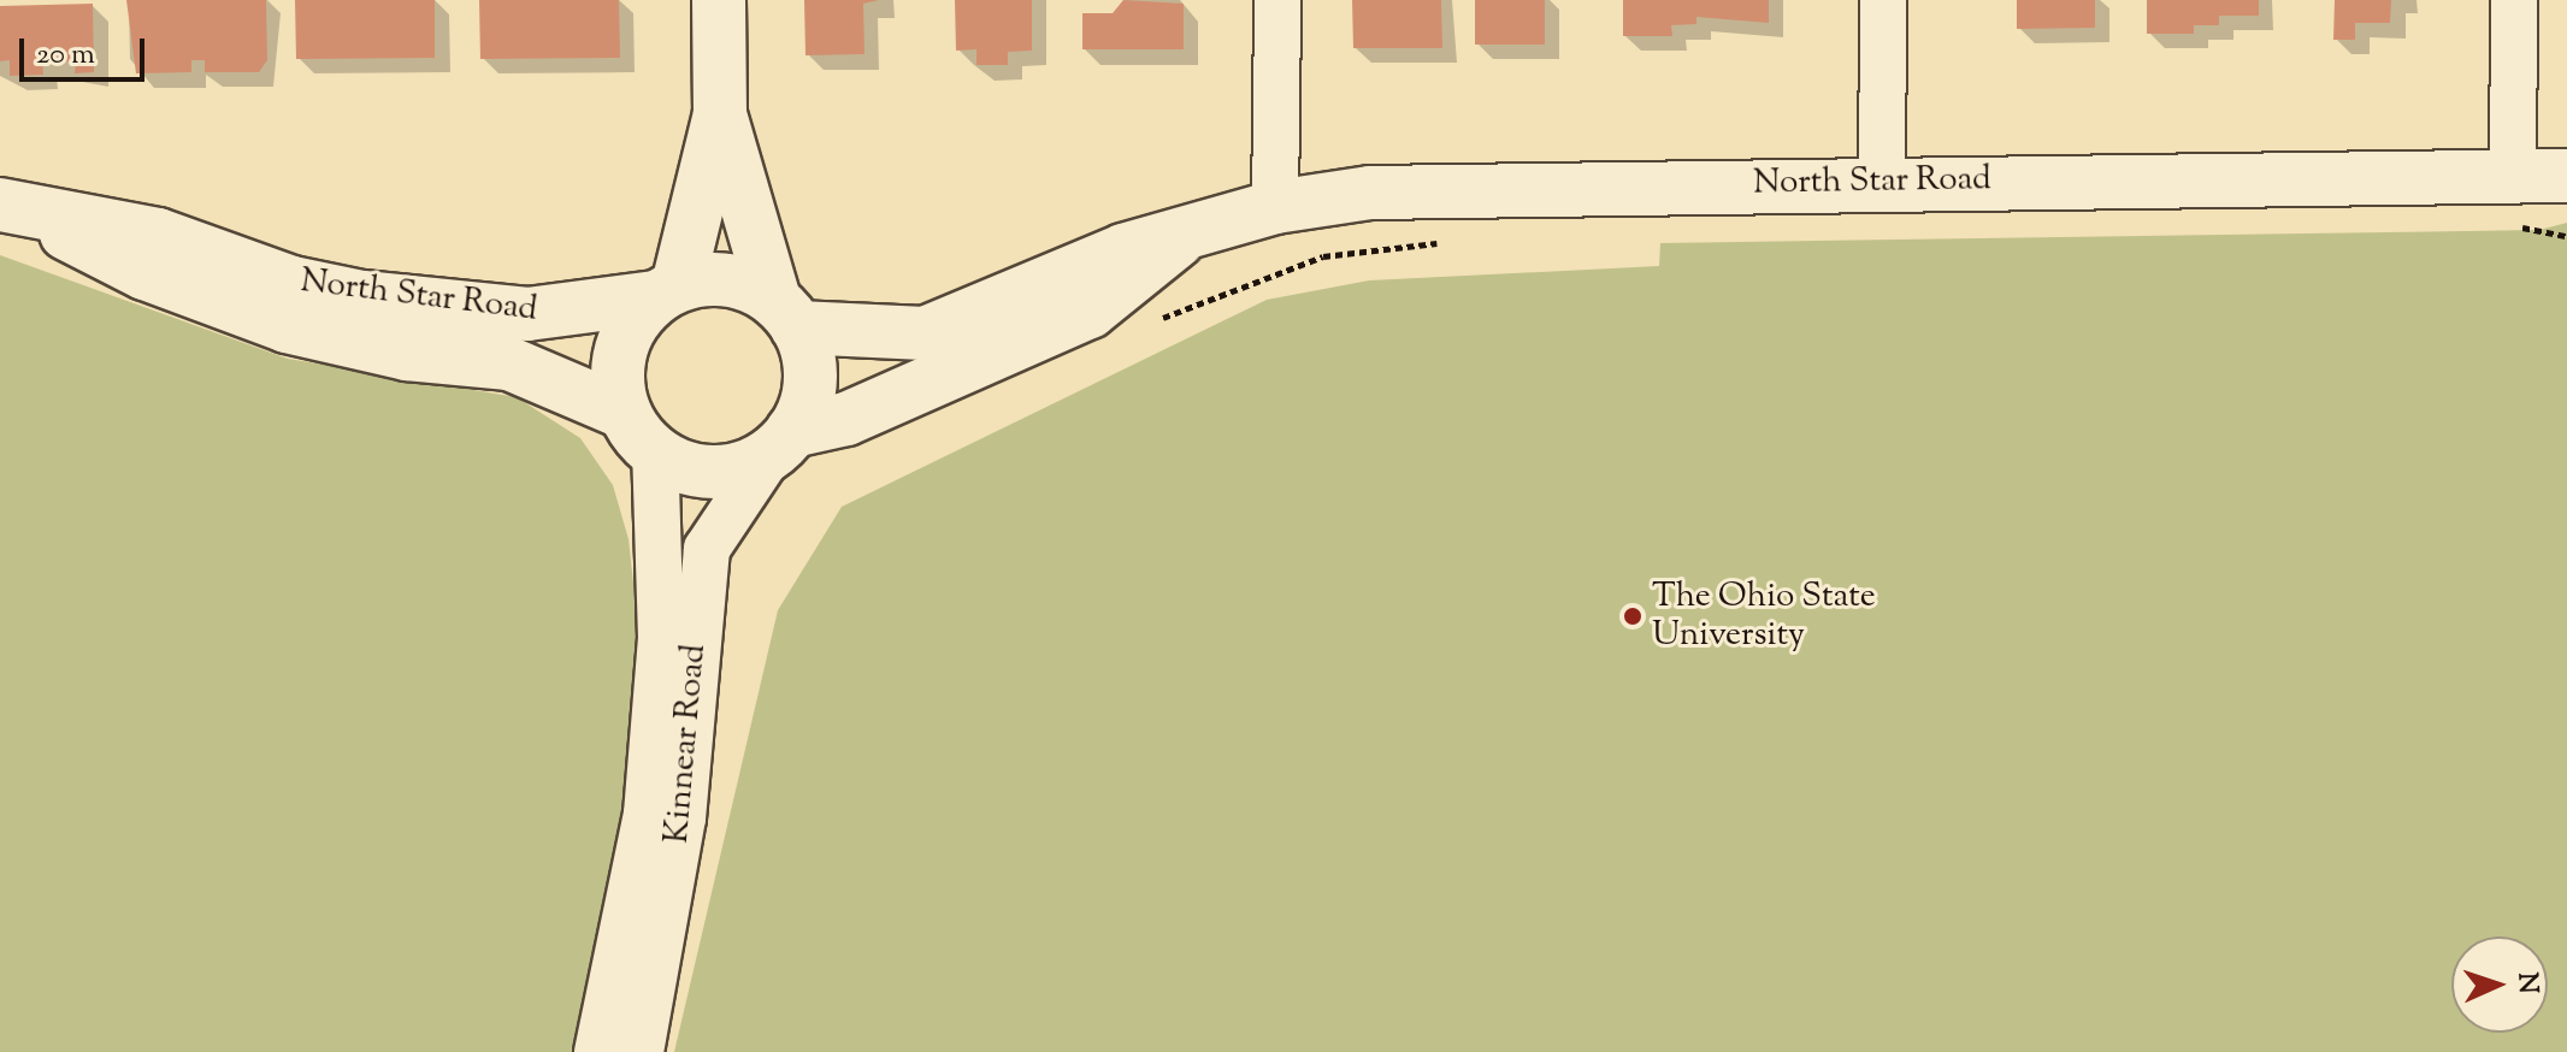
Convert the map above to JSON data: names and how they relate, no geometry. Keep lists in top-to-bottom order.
{
  "streets": {
    "street": ["North Star Road", "Kinnear Road"]
  },
  "crossings": [
    ["North Star Road", "Kinnear Road"]
  ],
  "places": ["The Ohio State University"],
  "scale_bar": "20 m",
  "north": "right"
}
